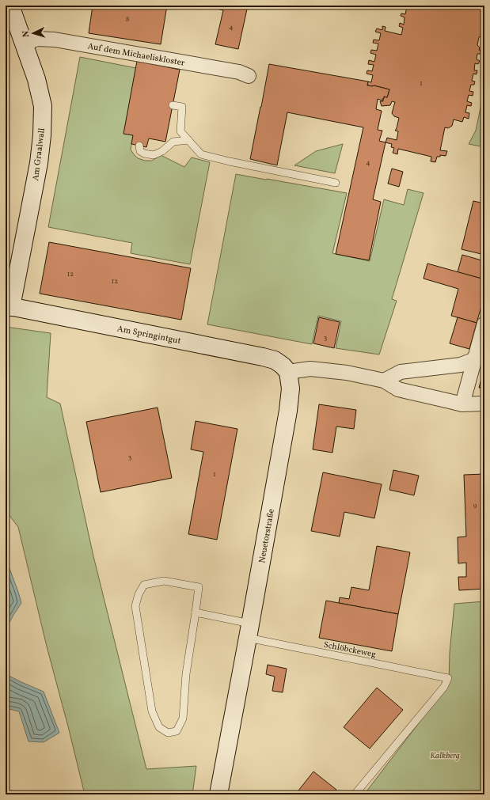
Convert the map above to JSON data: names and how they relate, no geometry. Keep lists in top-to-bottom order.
{
  "streets": {
    "main road": ["Am Graalwall", "Am Springintgut", "Neuetorstraße"],
    "street": ["Auf dem Michaeliskloster"],
    "lane": ["Schlöbckeweg"]
  },
  "crossings": [
    ["Auf dem Michaeliskloster", "Am Graalwall"],
    ["Am Graalwall", "Am Springintgut"],
    ["Am Springintgut", "Neuetorstraße"],
    ["Neuetorstraße", "Schlöbckeweg"]
  ],
  "parks": ["Kalkberg"],
  "house_numbers": [
    "8",
    "4",
    "1",
    "4",
    "12",
    "12",
    "3",
    "3",
    "1",
    "9"
  ],
  "north": "left"
}
